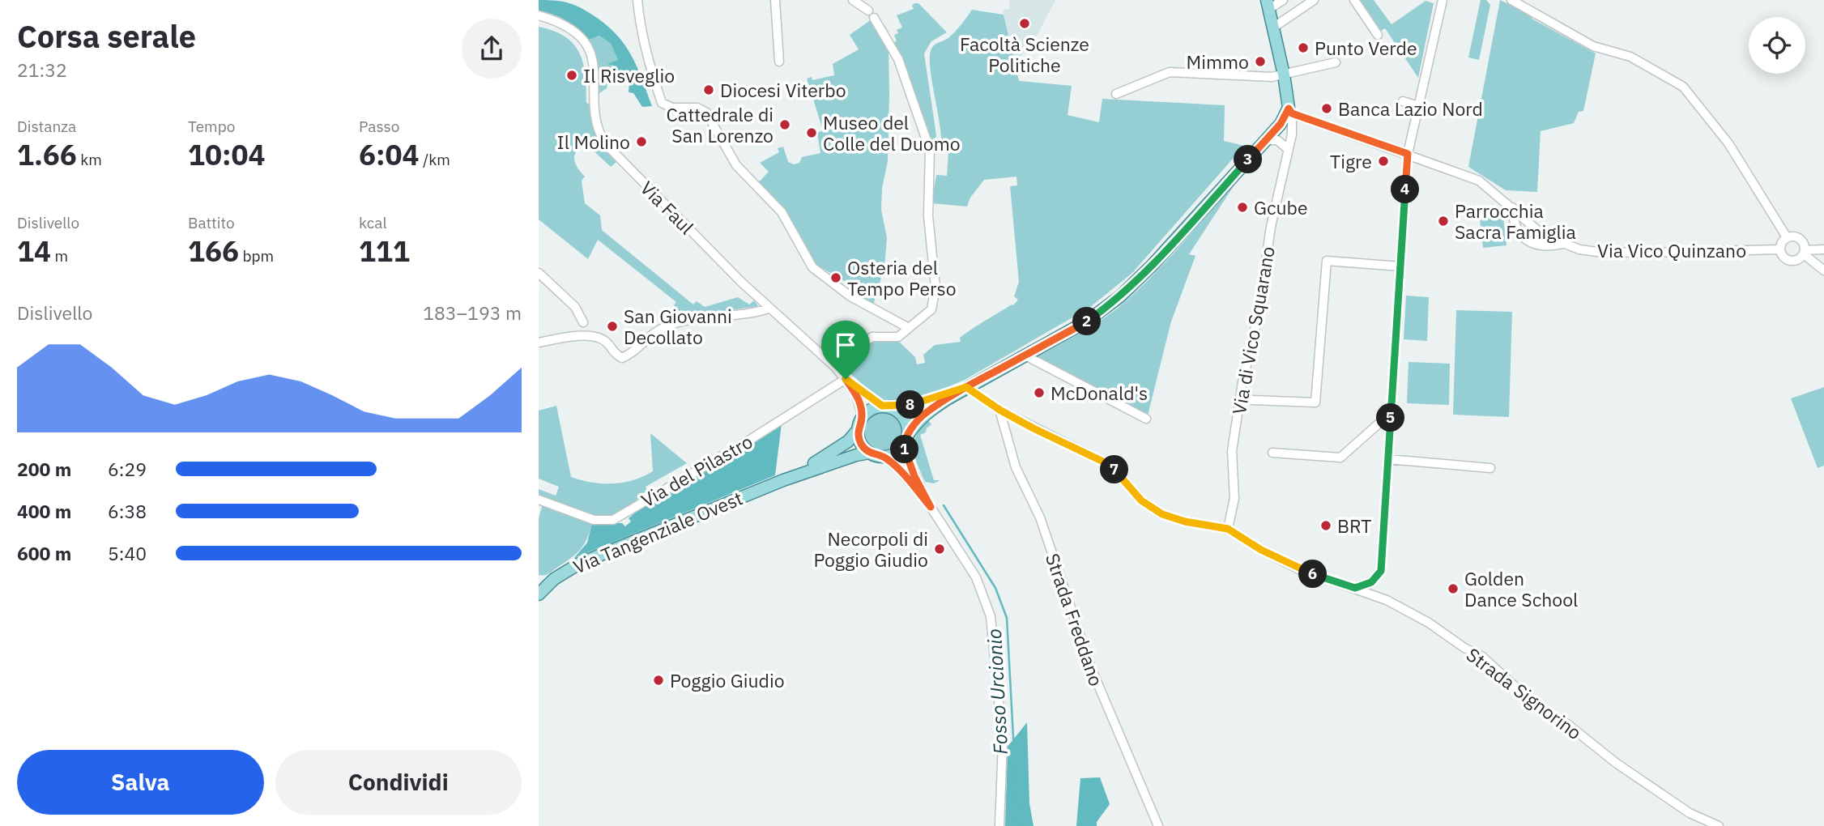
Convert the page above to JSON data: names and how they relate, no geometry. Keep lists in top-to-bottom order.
{
  "streets": {
    "main road": ["Via di Vico Squarano", "Via Tangenziale Ovest"],
    "street": [
      "Via Faul",
      "Via Vico Quinzano",
      "Via del Pilastro",
      "Strada Freddano",
      "Strada Signorino"
    ]
  },
  "crossings": [
    ["Via Faul", "Via del Pilastro"],
    ["Via Faul", "Via Tangenziale Ovest"],
    ["Via Vico Quinzano", "Via di Vico Squarano"],
    ["Via di Vico Squarano", "Strada Signorino"],
    ["Strada Freddano", "Strada Signorino"]
  ],
  "water": ["Fosso Urcionio"],
  "places": [
    "Facoltà Scienze Politiche",
    "Punto Verde",
    "Mimmo",
    "Il Risveglio",
    "Diocesi Viterbo",
    "Banca Lazio Nord",
    "Cattedrale di San Lorenzo",
    "Museo del Colle del Duomo",
    "Il Molino",
    "Tigre",
    "Gcube",
    "Parrocchia Sacra Famiglia",
    "Osteria del Tempo Perso",
    "San Giovanni Decollato",
    "McDonald's",
    "BRT",
    "Necorpoli di Poggio Giudio",
    "Golden Dance School",
    "Poggio Giudio"
  ],
  "page": {
    "heading": ["Corsa serale", "21:32"],
    "stats": [
      ["Distanza", "1.66 km"],
      ["Tempo", "10:04"],
      ["Passo", "6:04 /km"],
      ["Dislivello", "14 m"],
      ["Battito", "166 bpm"],
      ["kcal", "111"]
    ],
    "pins": [
      "3",
      "4",
      "2",
      "8",
      "5",
      "1",
      "7",
      "6"
    ],
    "chart": ["Dislivello", "183–193 m"],
    "list": [
      {
        "name": "200 m",
        "note": "6:29"
      },
      {
        "name": "400 m",
        "note": "6:38"
      },
      {
        "name": "600 m",
        "note": "5:40"
      }
    ],
    "buttons": ["Salva", "Condividi"]
  }
}
